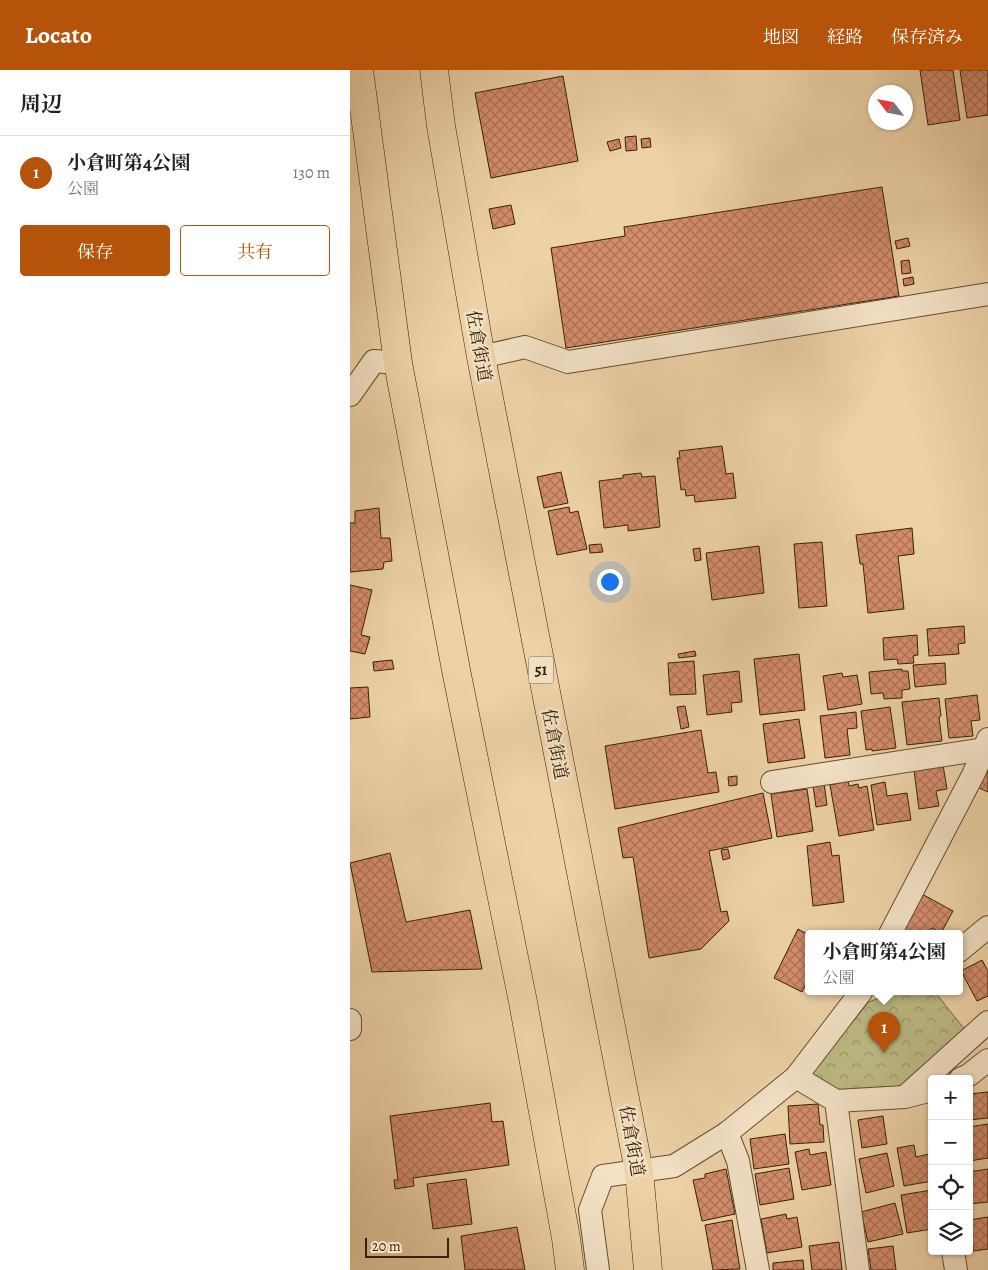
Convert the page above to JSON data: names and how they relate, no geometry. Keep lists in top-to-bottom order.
{
  "streets": {
    "highway": ["佐倉街道", "51"]
  },
  "scale_bar": "20 m",
  "north": "top left",
  "page": {
    "header": "Locato",
    "nav": ["地図", "経路", "保存済み"],
    "heading": "周辺",
    "list": [
      {
        "mark": "1",
        "name": "小倉町第4公園",
        "note": "公園",
        "value": "130 m"
      }
    ],
    "buttons": ["保存", "共有"],
    "popup": ["小倉町第4公園", "公園"],
    "pins": "1",
    "map_buttons": ["+", "−"],
    "scale": "20 m"
  }
}
